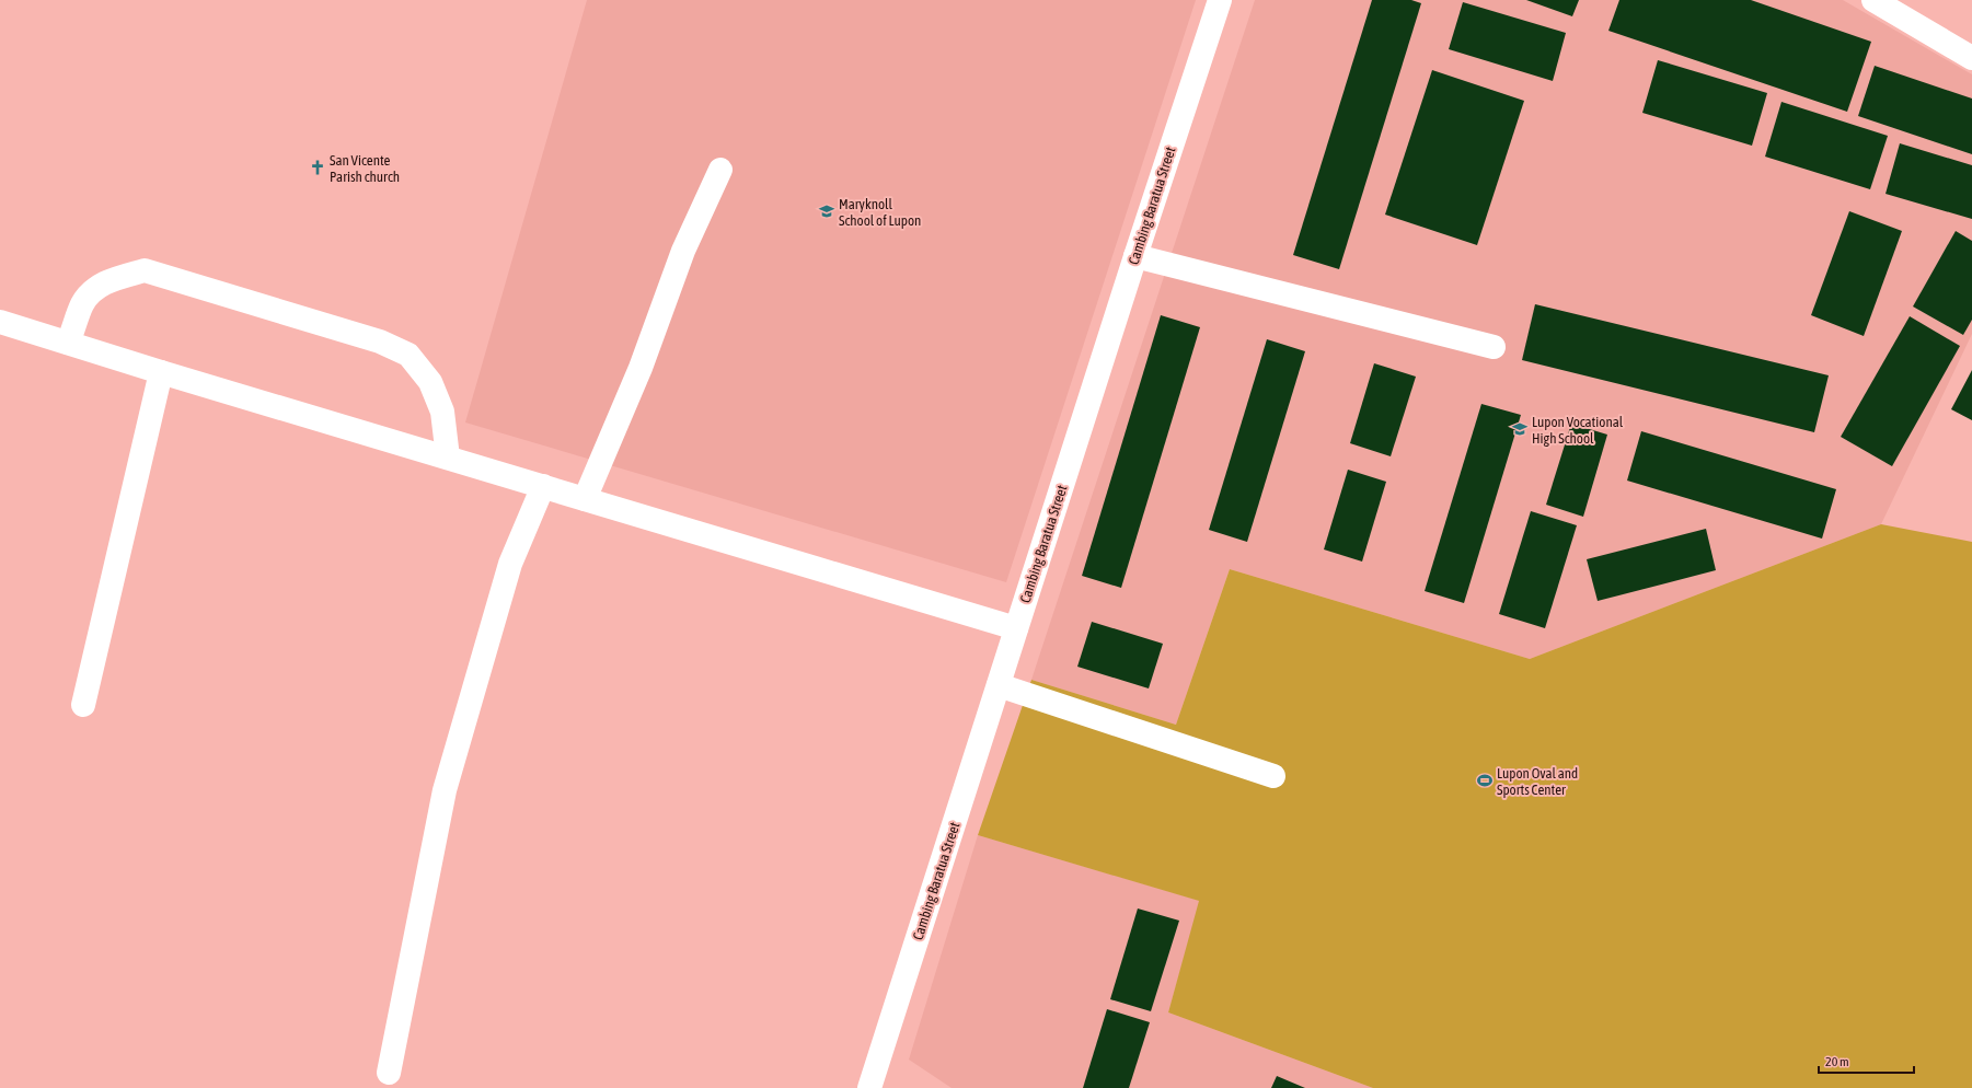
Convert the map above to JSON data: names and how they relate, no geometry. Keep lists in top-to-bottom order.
{
  "streets": {
    "street": ["Cambing Baratua Street"]
  },
  "places": {
    "church": ["San Vicente Parish church"],
    "school or university": ["Maryknoll School of Lupon", "Lupon Vocational High School"],
    "sports": ["Lupon Oval and Sports Center"]
  },
  "scale_bar": "20 m"
}
